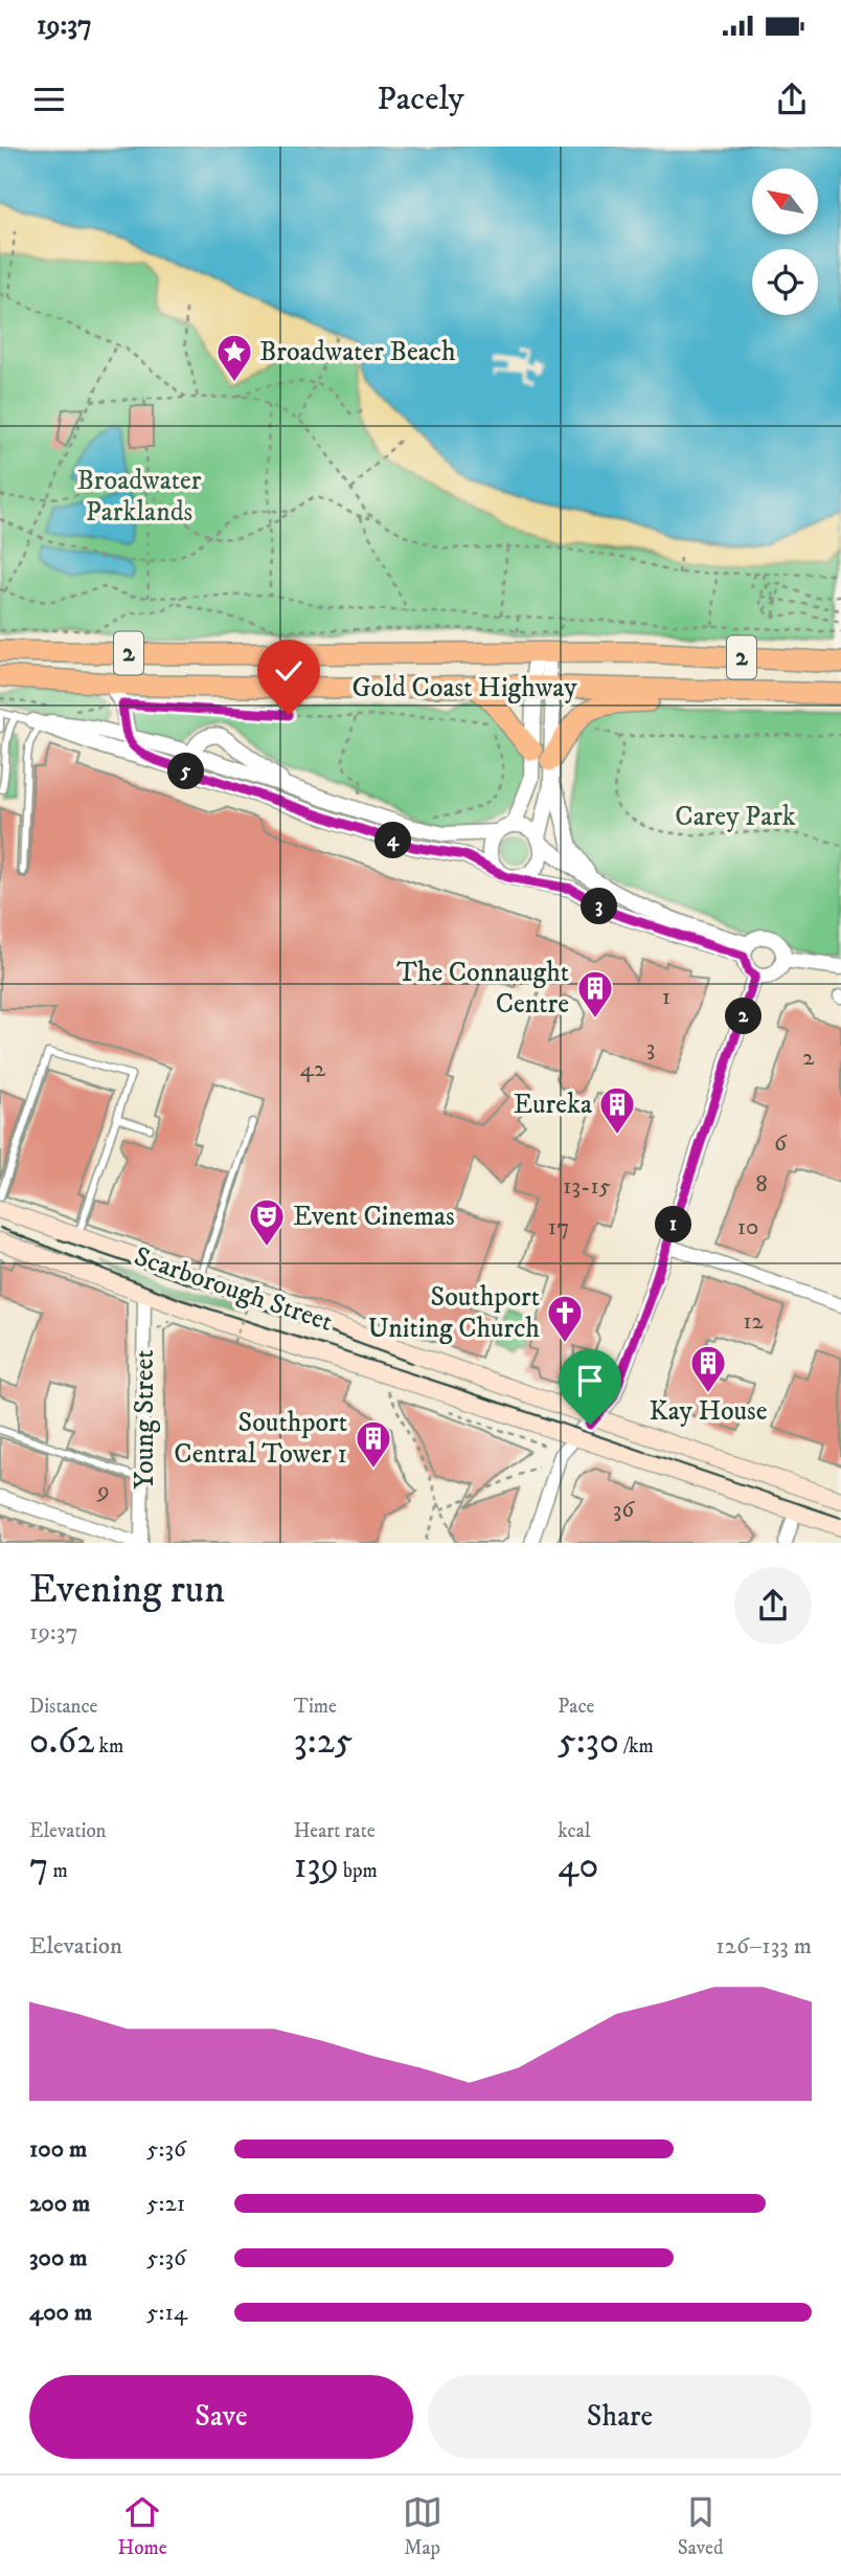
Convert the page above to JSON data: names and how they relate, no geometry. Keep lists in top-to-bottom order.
{
  "streets": {
    "highway": ["2", "Gold Coast Highway"],
    "main road": ["Scarborough Street"],
    "street": ["Young Street"]
  },
  "crossings": [
    ["Scarborough Street", "Young Street"]
  ],
  "parks": ["Broadwater Parklands", "Carey Park"],
  "places": {
    "place": ["Broadwater Beach"],
    "building": [
      "The Connaught Centre",
      "Eureka",
      "Kay House",
      "Southport Central Tower 1"
    ],
    "theatre": ["Event Cinemas"],
    "church": ["Southport Uniting Church"]
  },
  "house_numbers": [
    "1",
    "3",
    "2",
    "42",
    "6",
    "8",
    "13-15",
    "17",
    "10",
    "12",
    "9",
    "36"
  ],
  "north": "top left",
  "page": {
    "status": "19:37",
    "header": "Pacely",
    "pins": [
      "5",
      "4",
      "3",
      "2",
      "1"
    ],
    "heading": ["Evening run", "19:37"],
    "stats": [
      ["Distance", "0.62 km"],
      ["Time", "3:25"],
      ["Pace", "5:30 /km"],
      ["Elevation", "7 m"],
      ["Heart rate", "139 bpm"],
      ["kcal", "40"]
    ],
    "chart": ["Elevation", "126–133 m"],
    "list": [
      {
        "name": "100 m",
        "note": "5:36"
      },
      {
        "name": "200 m",
        "note": "5:21"
      },
      {
        "name": "300 m",
        "note": "5:36"
      },
      {
        "name": "400 m",
        "note": "5:14"
      }
    ],
    "buttons": ["Save", "Share"],
    "tabs": ["Home", "Map", "Saved"]
  }
}
